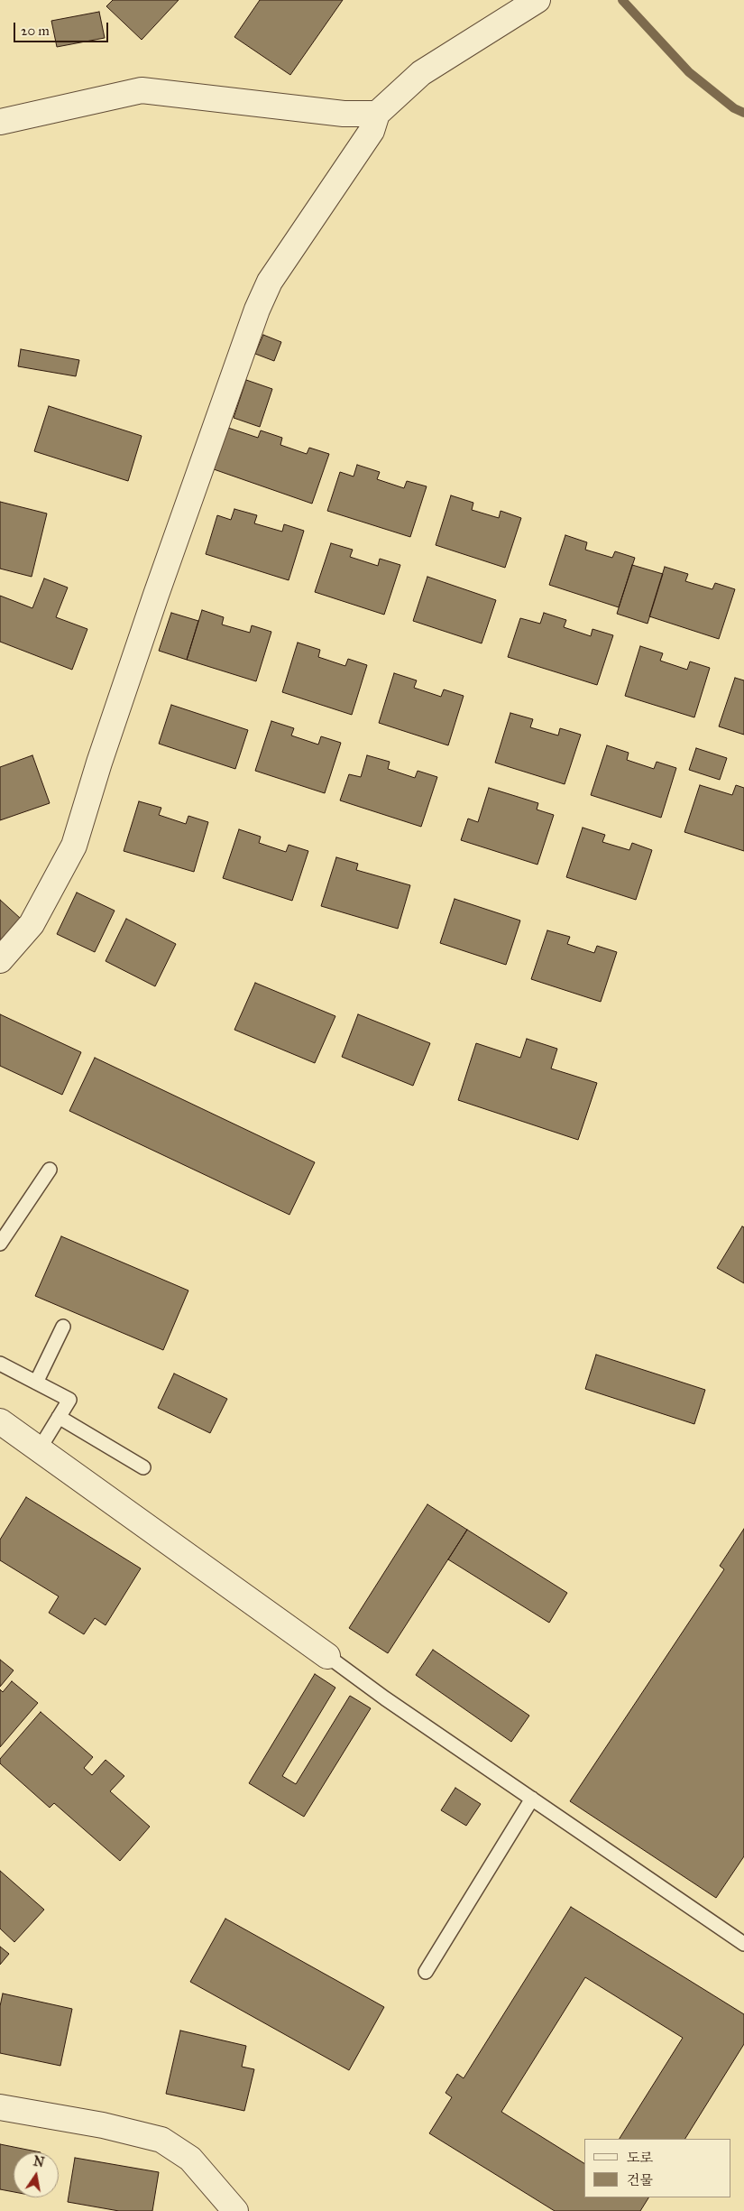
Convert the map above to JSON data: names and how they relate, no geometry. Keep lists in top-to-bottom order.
{
  "legend": ["도로", "건물"],
  "scale_bar": "20 m",
  "north": "top"
}
